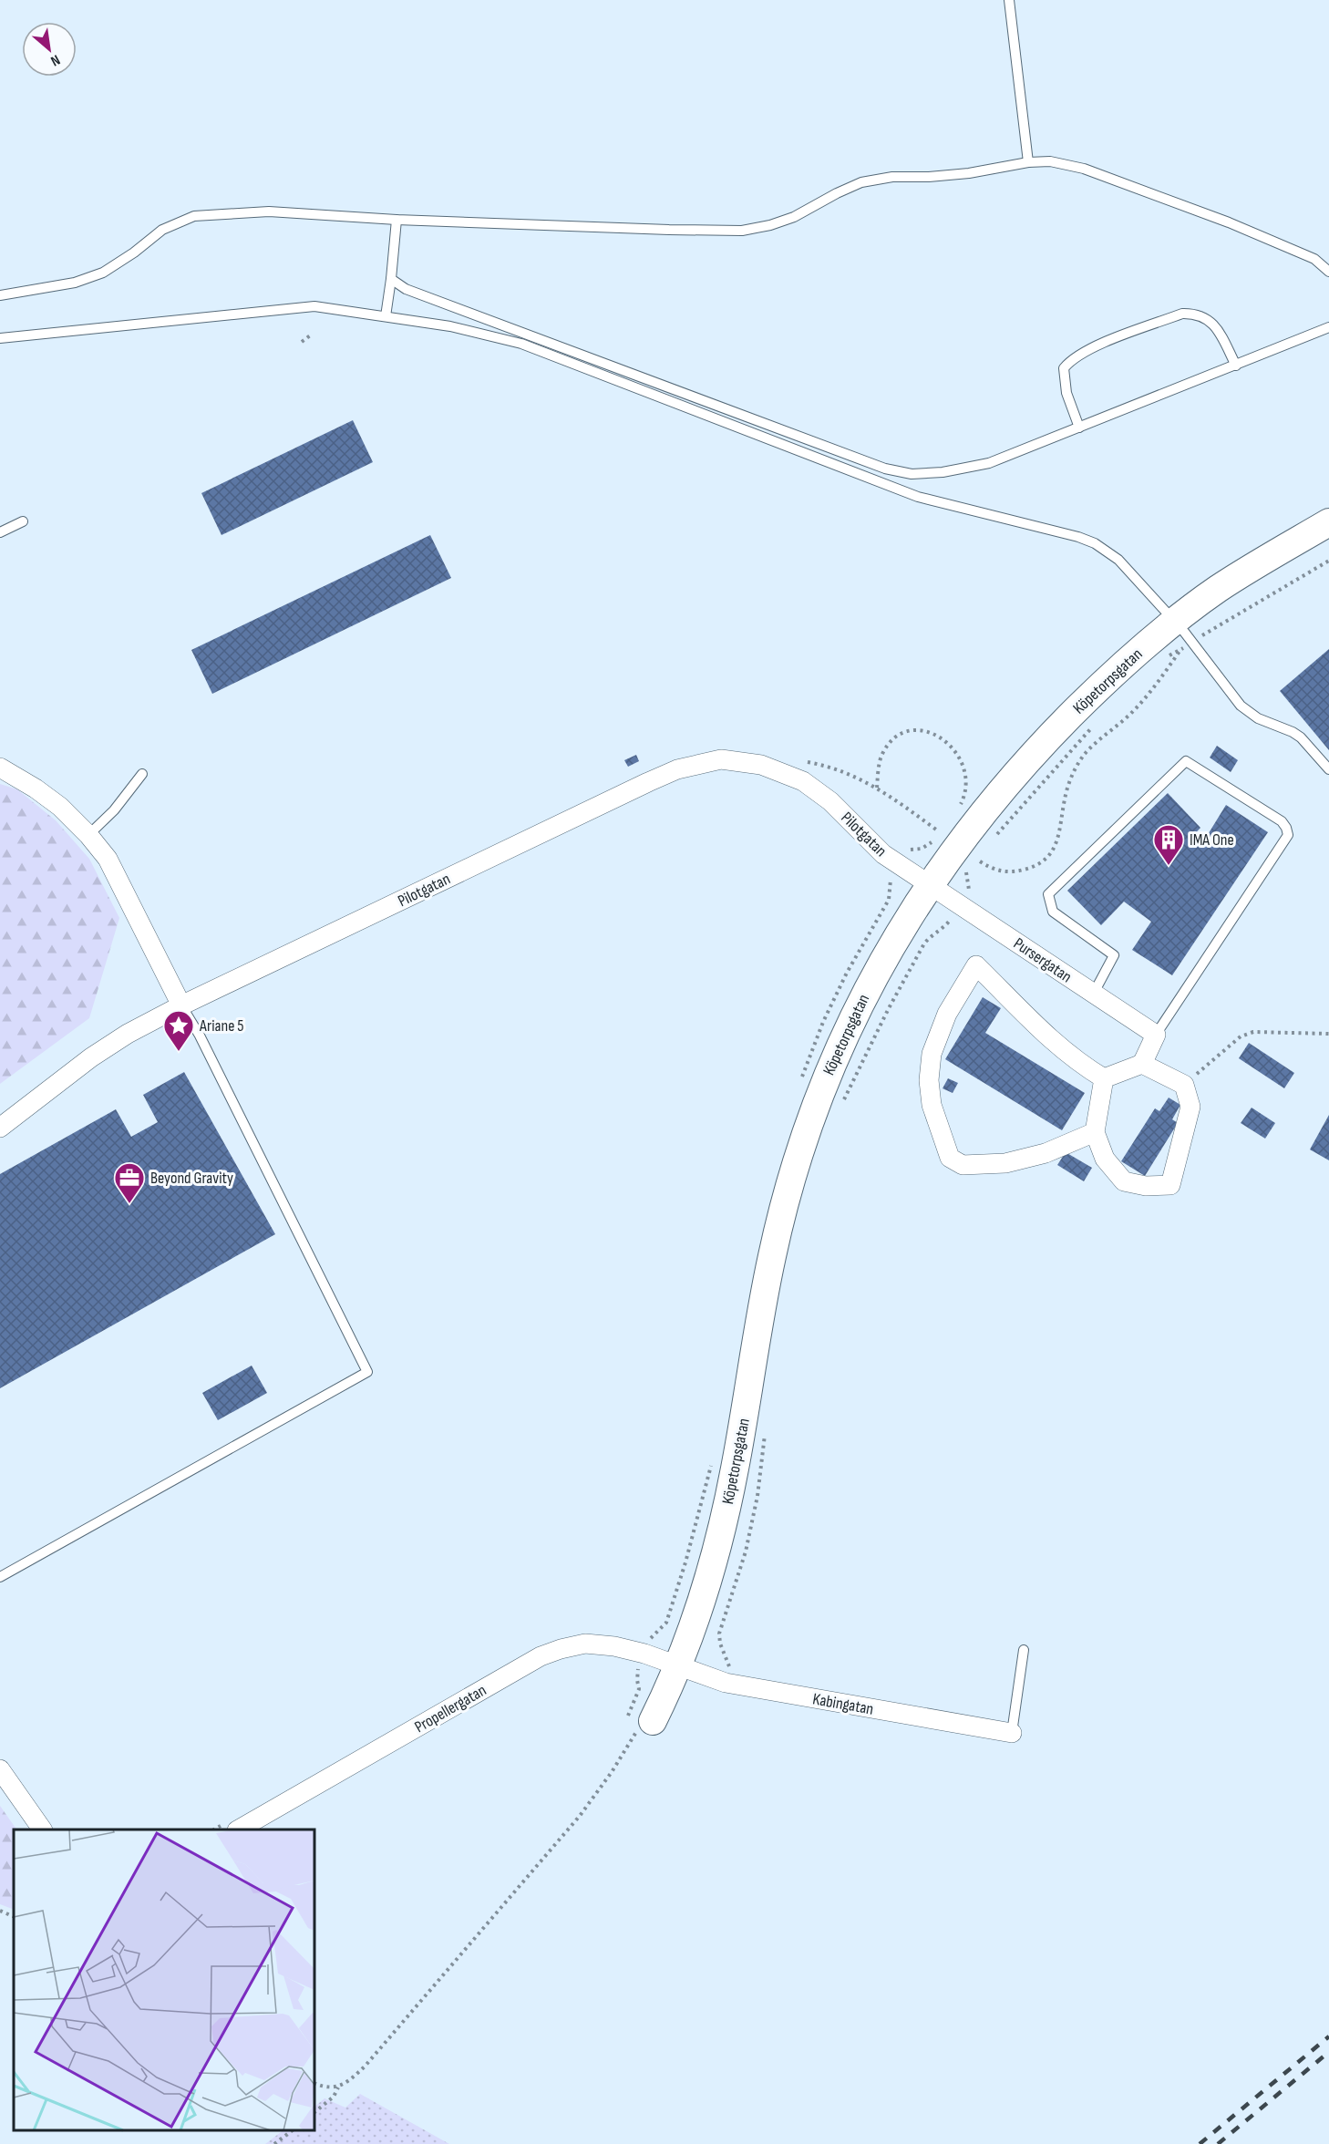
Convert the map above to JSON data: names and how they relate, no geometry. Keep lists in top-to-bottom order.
{
  "streets": {
    "street": [
      "Köpetorpsgatan",
      "Pilotgatan",
      "Pursergatan",
      "Kabingatan",
      "Propellergatan"
    ]
  },
  "crossings": [
    ["Köpetorpsgatan", "Pilotgatan"],
    ["Köpetorpsgatan", "Pursergatan"],
    ["Köpetorpsgatan", "Kabingatan"],
    ["Köpetorpsgatan", "Propellergatan"],
    ["Pilotgatan", "Pursergatan"],
    ["Kabingatan", "Propellergatan"]
  ],
  "places": {
    "building": ["IMA One"],
    "place": ["Ariane 5"],
    "office": ["Beyond Gravity"]
  },
  "north": "bottom right"
}
